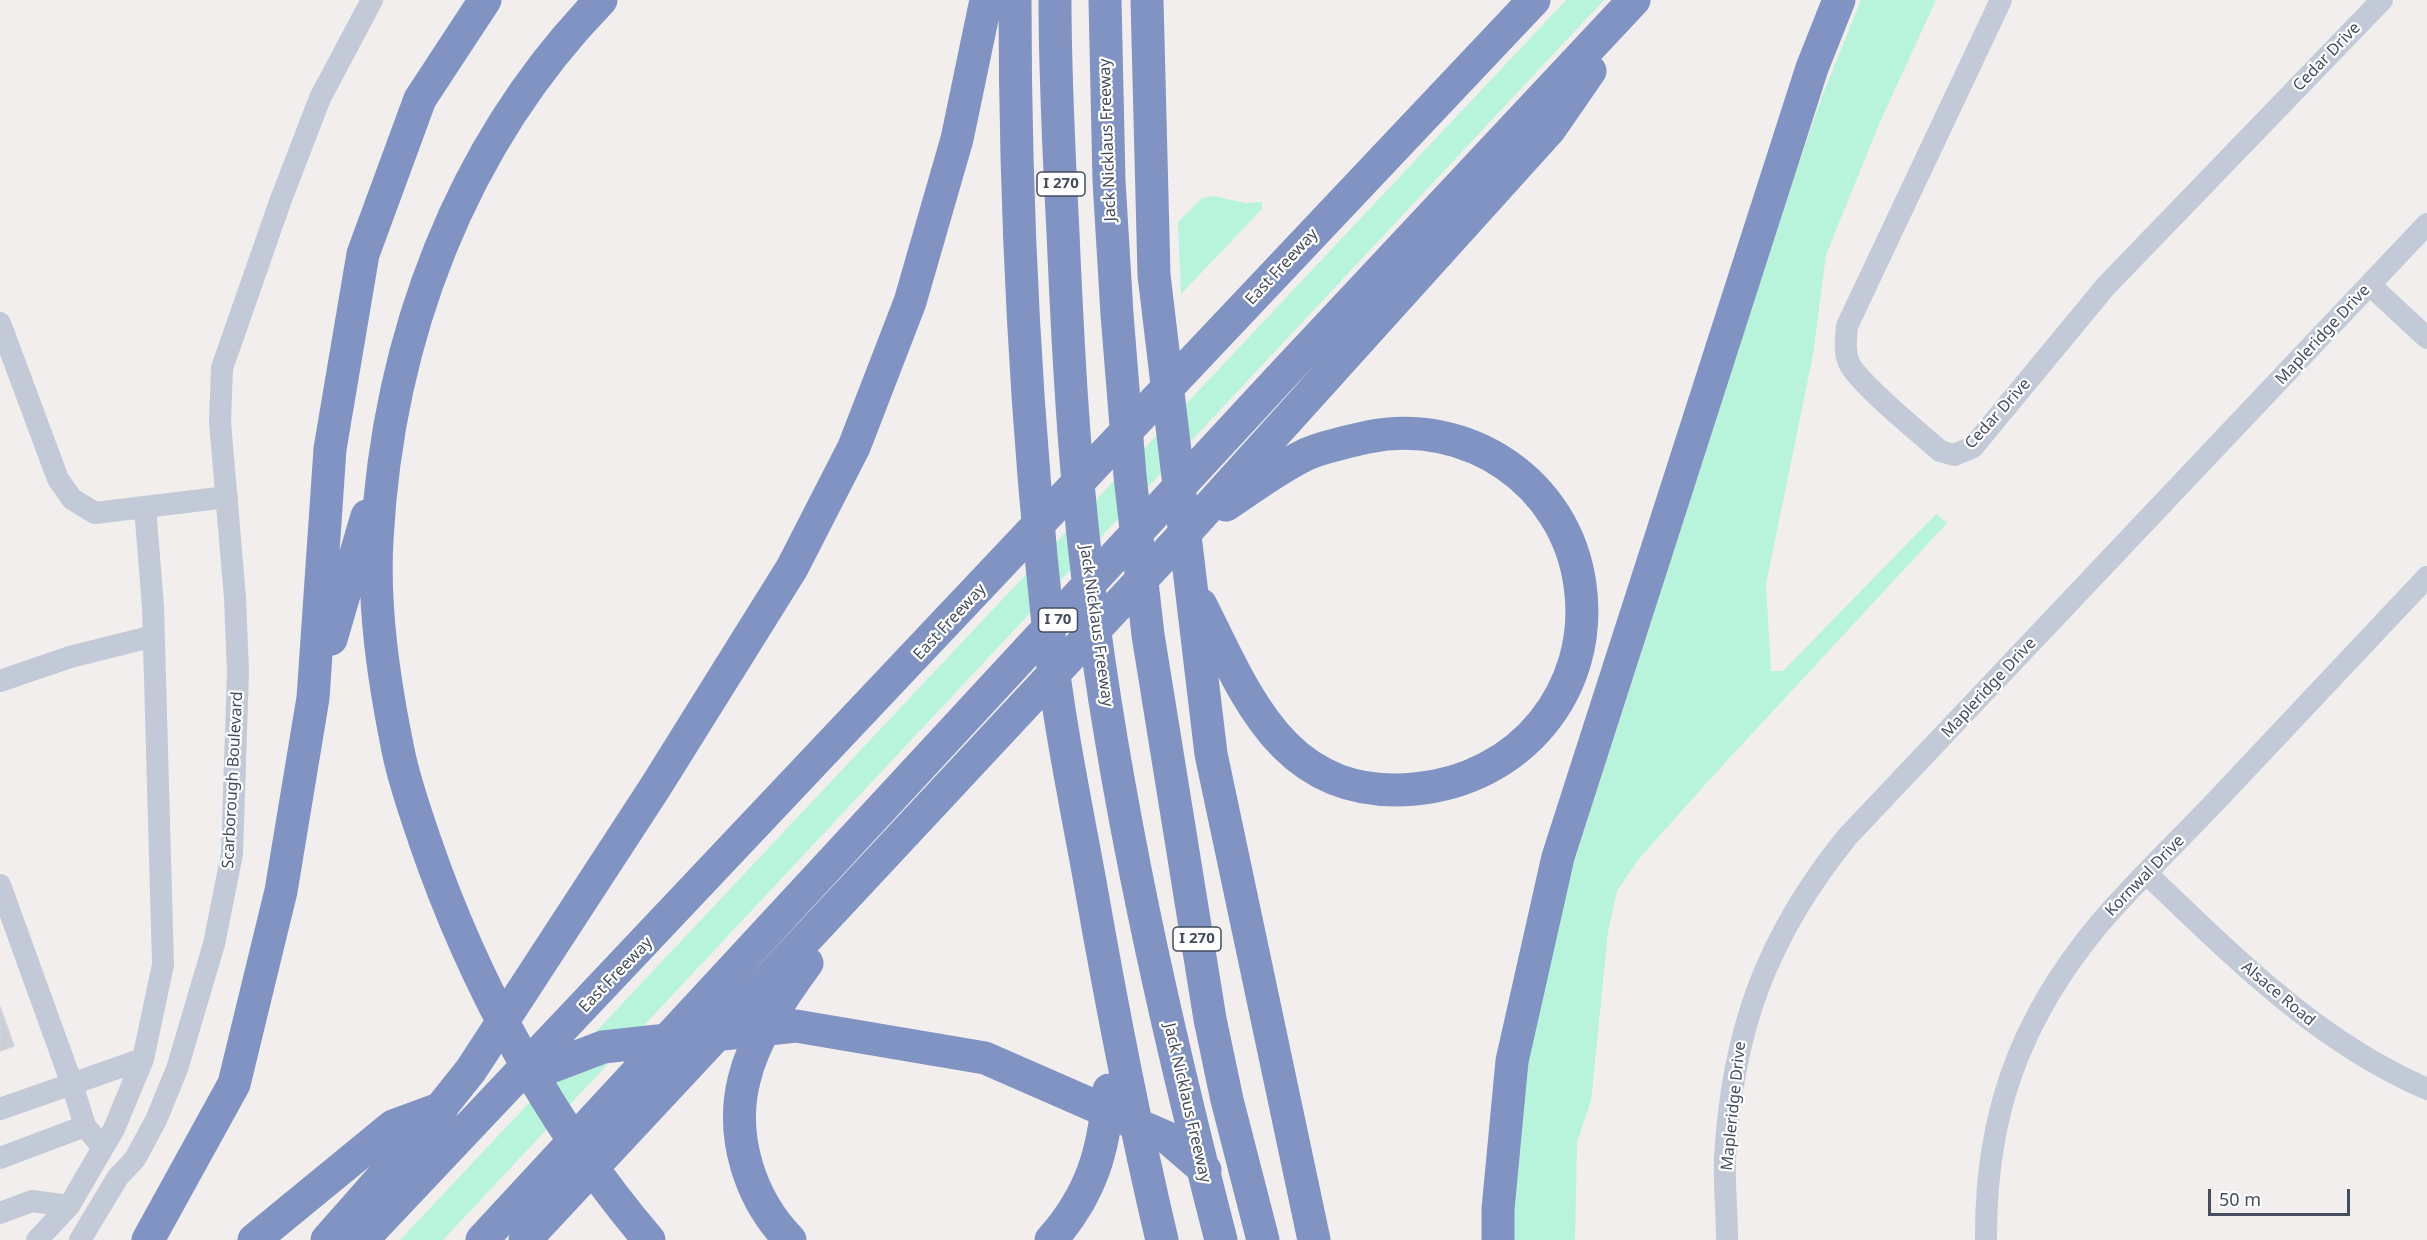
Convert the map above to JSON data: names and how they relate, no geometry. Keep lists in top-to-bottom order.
{
  "streets": {
    "highway": [
      "Jack Nicklaus Freeway",
      "I 270",
      "East Freeway",
      "I 70"
    ],
    "street": [
      "Cedar Drive",
      "Mapleridge Drive",
      "Scarborough Boulevard",
      "Kornwal Drive",
      "Alsace Road"
    ]
  },
  "crossings": [
    ["Kornwal Drive", "Alsace Road"]
  ],
  "scale_bar": "50 m"
}
